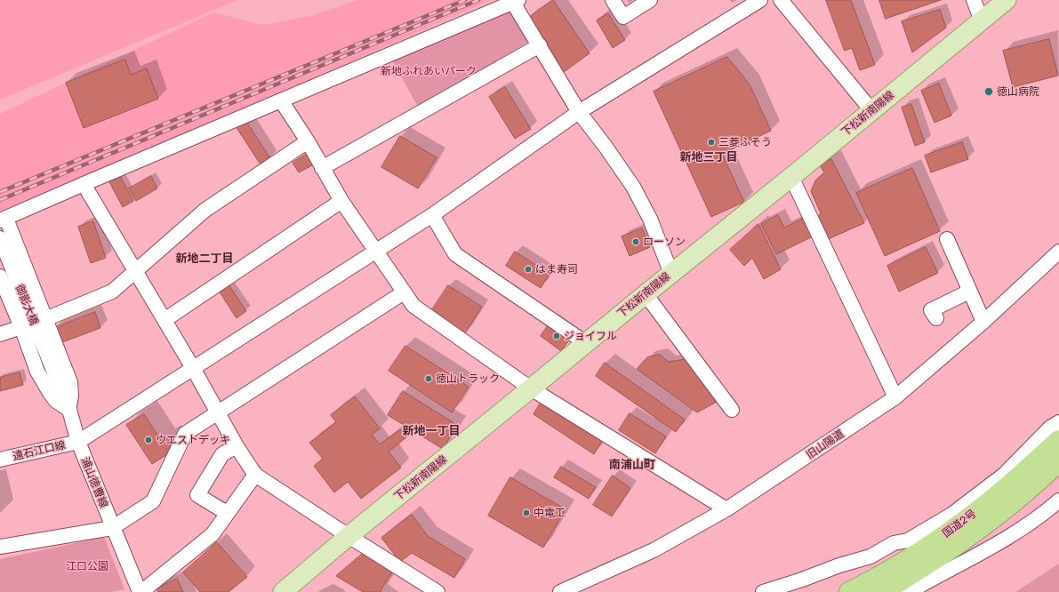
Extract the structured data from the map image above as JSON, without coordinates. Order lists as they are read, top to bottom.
{
  "streets": {
    "highway": ["国道2号"],
    "main road": ["下松新南陽線"],
    "street": [
      "御影大橋",
      "旧山陽道",
      "遠石江口線",
      "浦山徳曹線"
    ]
  },
  "crossings": [
    ["御影大橋", "浦山徳曹線"],
    ["遠石江口線", "浦山徳曹線"]
  ],
  "districts": [
    "新地三丁目",
    "新地二丁目",
    "新地一丁目",
    "南浦山町"
  ],
  "parks": ["新地ふれあいパーク", "江口公園"],
  "places": [
    "徳山病院",
    "三菱ふそう",
    "ローソン",
    "はま寿司",
    "ジョイフル",
    "徳山トラック",
    "ウエストデッキ",
    "中電工"
  ]
}
